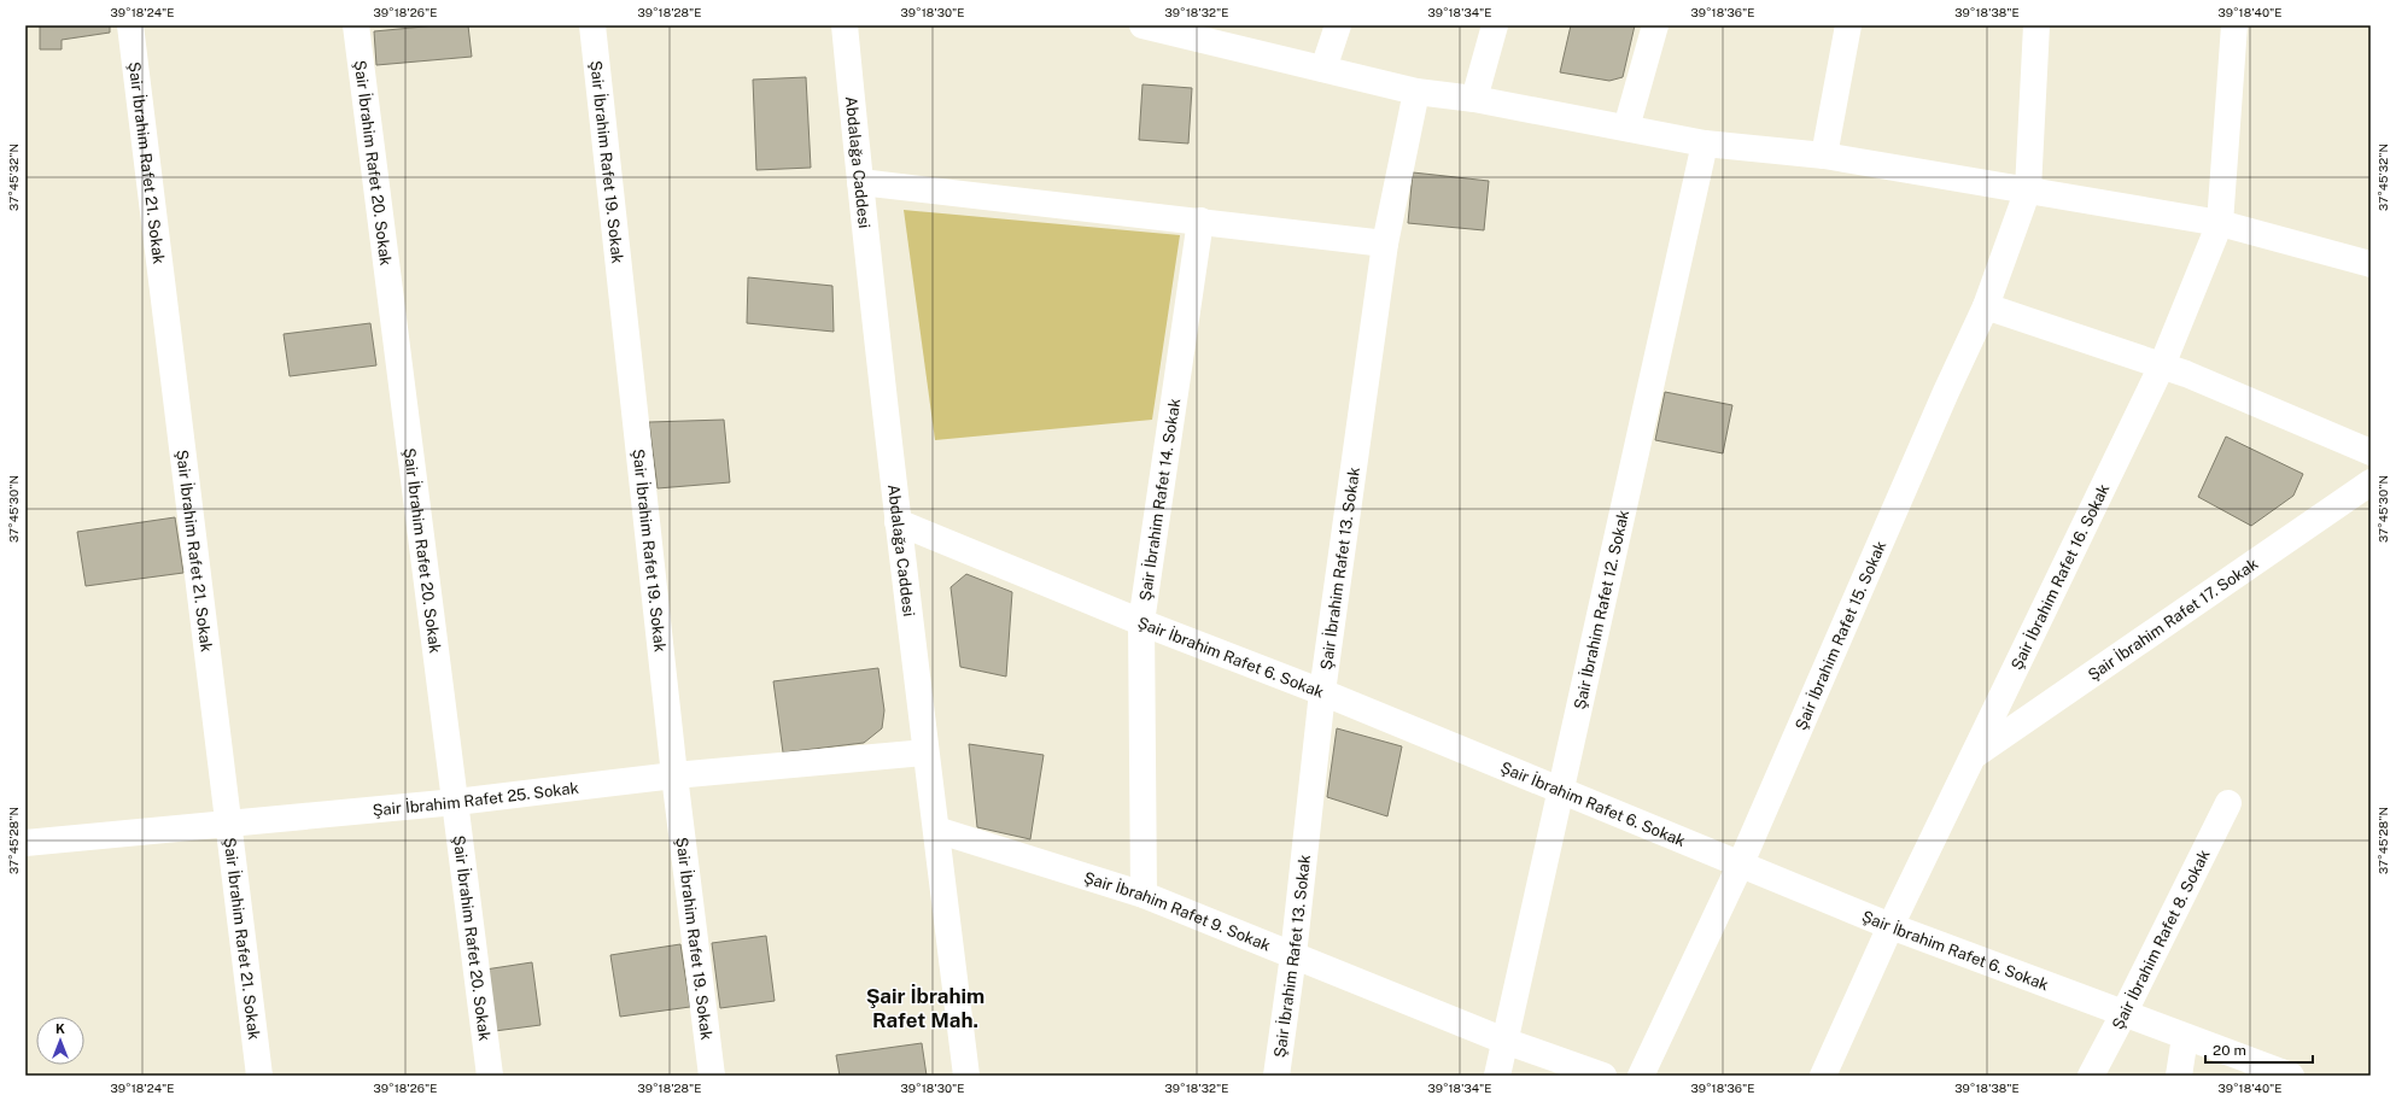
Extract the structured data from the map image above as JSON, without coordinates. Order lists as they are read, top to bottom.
{
  "streets": {
    "street": [
      "Şair İbrahim Rafet 21. Sokak",
      "Şair İbrahim Rafet 20. Sokak",
      "Şair İbrahim Rafet 19. Sokak",
      "Abdalağa Caddesi",
      "Şair İbrahim Rafet 14. Sokak",
      "Şair İbrahim Rafet 13. Sokak",
      "Şair İbrahim Rafet 16. Sokak",
      "Şair İbrahim Rafet 12. Sokak",
      "Şair İbrahim Rafet 17. Sokak",
      "Şair İbrahim Rafet 15. Sokak",
      "Şair İbrahim Rafet 6. Sokak",
      "Şair İbrahim Rafet 25. Sokak",
      "Şair İbrahim Rafet 9. Sokak",
      "Şair İbrahim Rafet 8. Sokak"
    ]
  },
  "crossings": [
    ["Şair İbrahim Rafet 21. Sokak", "Şair İbrahim Rafet 25. Sokak"],
    ["Şair İbrahim Rafet 20. Sokak", "Şair İbrahim Rafet 25. Sokak"],
    ["Şair İbrahim Rafet 19. Sokak", "Şair İbrahim Rafet 25. Sokak"],
    ["Abdalağa Caddesi", "Şair İbrahim Rafet 6. Sokak"],
    ["Abdalağa Caddesi", "Şair İbrahim Rafet 25. Sokak"],
    ["Abdalağa Caddesi", "Şair İbrahim Rafet 9. Sokak"],
    ["Şair İbrahim Rafet 14. Sokak", "Şair İbrahim Rafet 6. Sokak"],
    ["Şair İbrahim Rafet 14. Sokak", "Şair İbrahim Rafet 9. Sokak"],
    ["Şair İbrahim Rafet 13. Sokak", "Şair İbrahim Rafet 6. Sokak"],
    ["Şair İbrahim Rafet 13. Sokak", "Şair İbrahim Rafet 9. Sokak"],
    ["Şair İbrahim Rafet 16. Sokak", "Şair İbrahim Rafet 17. Sokak"],
    ["Şair İbrahim Rafet 16. Sokak", "Şair İbrahim Rafet 6. Sokak"],
    ["Şair İbrahim Rafet 12. Sokak", "Şair İbrahim Rafet 6. Sokak"],
    ["Şair İbrahim Rafet 12. Sokak", "Şair İbrahim Rafet 9. Sokak"],
    ["Şair İbrahim Rafet 15. Sokak", "Şair İbrahim Rafet 6. Sokak"],
    ["Şair İbrahim Rafet 6. Sokak", "Şair İbrahim Rafet 8. Sokak"]
  ],
  "districts": ["Şair İbrahim Rafet Mah."],
  "scale_bar": "20 m",
  "north": "top",
  "coordinates": [
    "39°18'24\"E",
    "39°18'26\"E",
    "39°18'28\"E",
    "39°18'30\"E",
    "39°18'32\"E",
    "39°18'34\"E",
    "39°18'36\"E",
    "39°18'38\"E",
    "39°18'40\"E",
    "37°45'32\"N",
    "37°45'30\"N",
    "37°45'28\"N"
  ]
}
